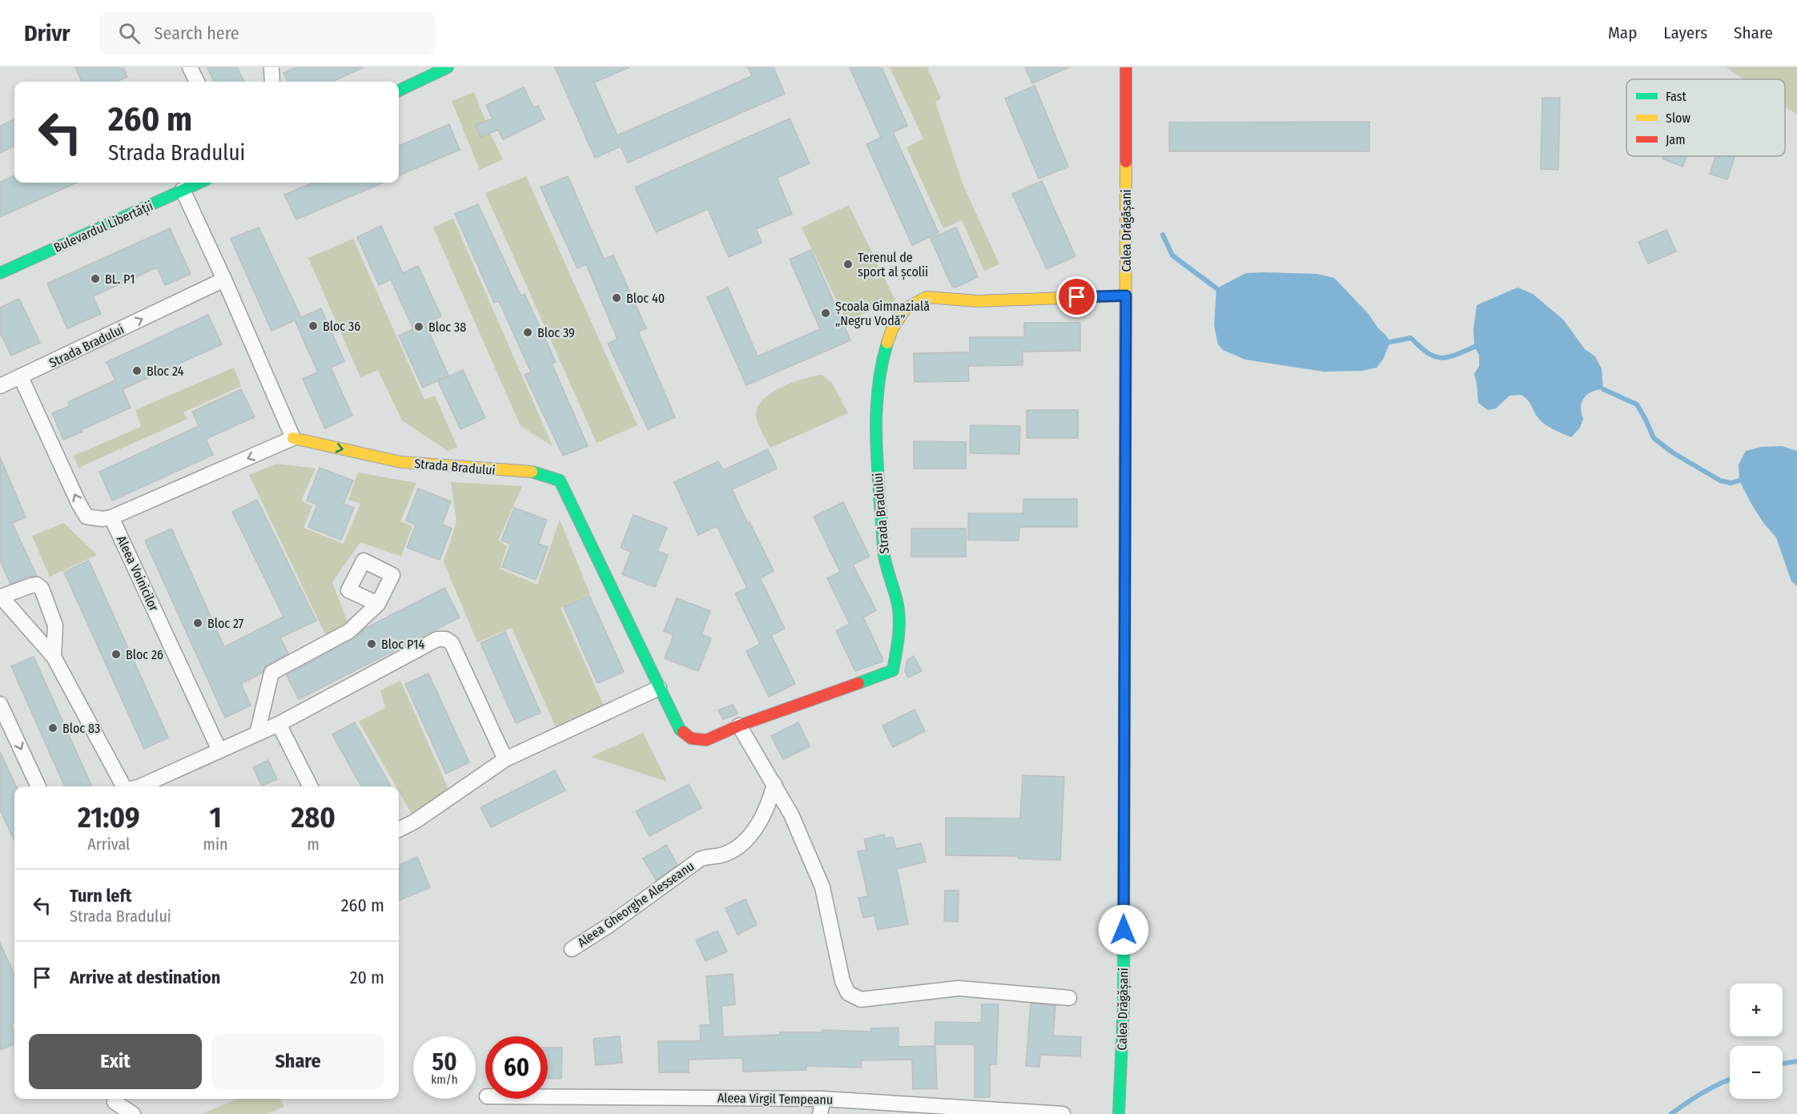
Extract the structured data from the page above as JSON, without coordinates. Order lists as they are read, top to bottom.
{
  "streets": {
    "street": [
      "Bulevardul Libertății",
      "Calea Drăgășani",
      "Strada Bradului",
      "Aleea Voinicilor",
      "Aleea Gheorghe Alesseanu",
      "Aleea Virgil Tempeanu"
    ]
  },
  "crossings": [
    ["Calea Drăgășani", "Strada Bradului"]
  ],
  "one_way": ["Strada Bradului"],
  "places": [
    "Terenul de sport al școlii",
    "BL. P1",
    "Bloc 40",
    "Școala Gimnazială „Negru Vodă”",
    "Bloc 36",
    "Bloc 38",
    "Bloc 39",
    "Bloc 24",
    "Bloc 27",
    "Bloc P14",
    "Bloc 26",
    "Bloc 83"
  ],
  "legend": ["Fast", "Slow", "Jam"],
  "page": {
    "header": "Drivr",
    "search": "Search here",
    "nav": ["Map", "Layers", "Share"],
    "turn": ["260 m", "Strada Bradului"],
    "eta": [
      "21:09",
      "Arrival",
      "1",
      "min",
      "280",
      "m"
    ],
    "list": [
      {
        "name": "Turn left",
        "note": "Strada Bradului",
        "value": "260 m"
      },
      {
        "name": "Arrive at destination",
        "value": "20 m"
      }
    ],
    "map_buttons": ["+", "−"],
    "buttons": ["Exit", "Share"],
    "speed": "50 km/h",
    "limit": "60"
  }
}
